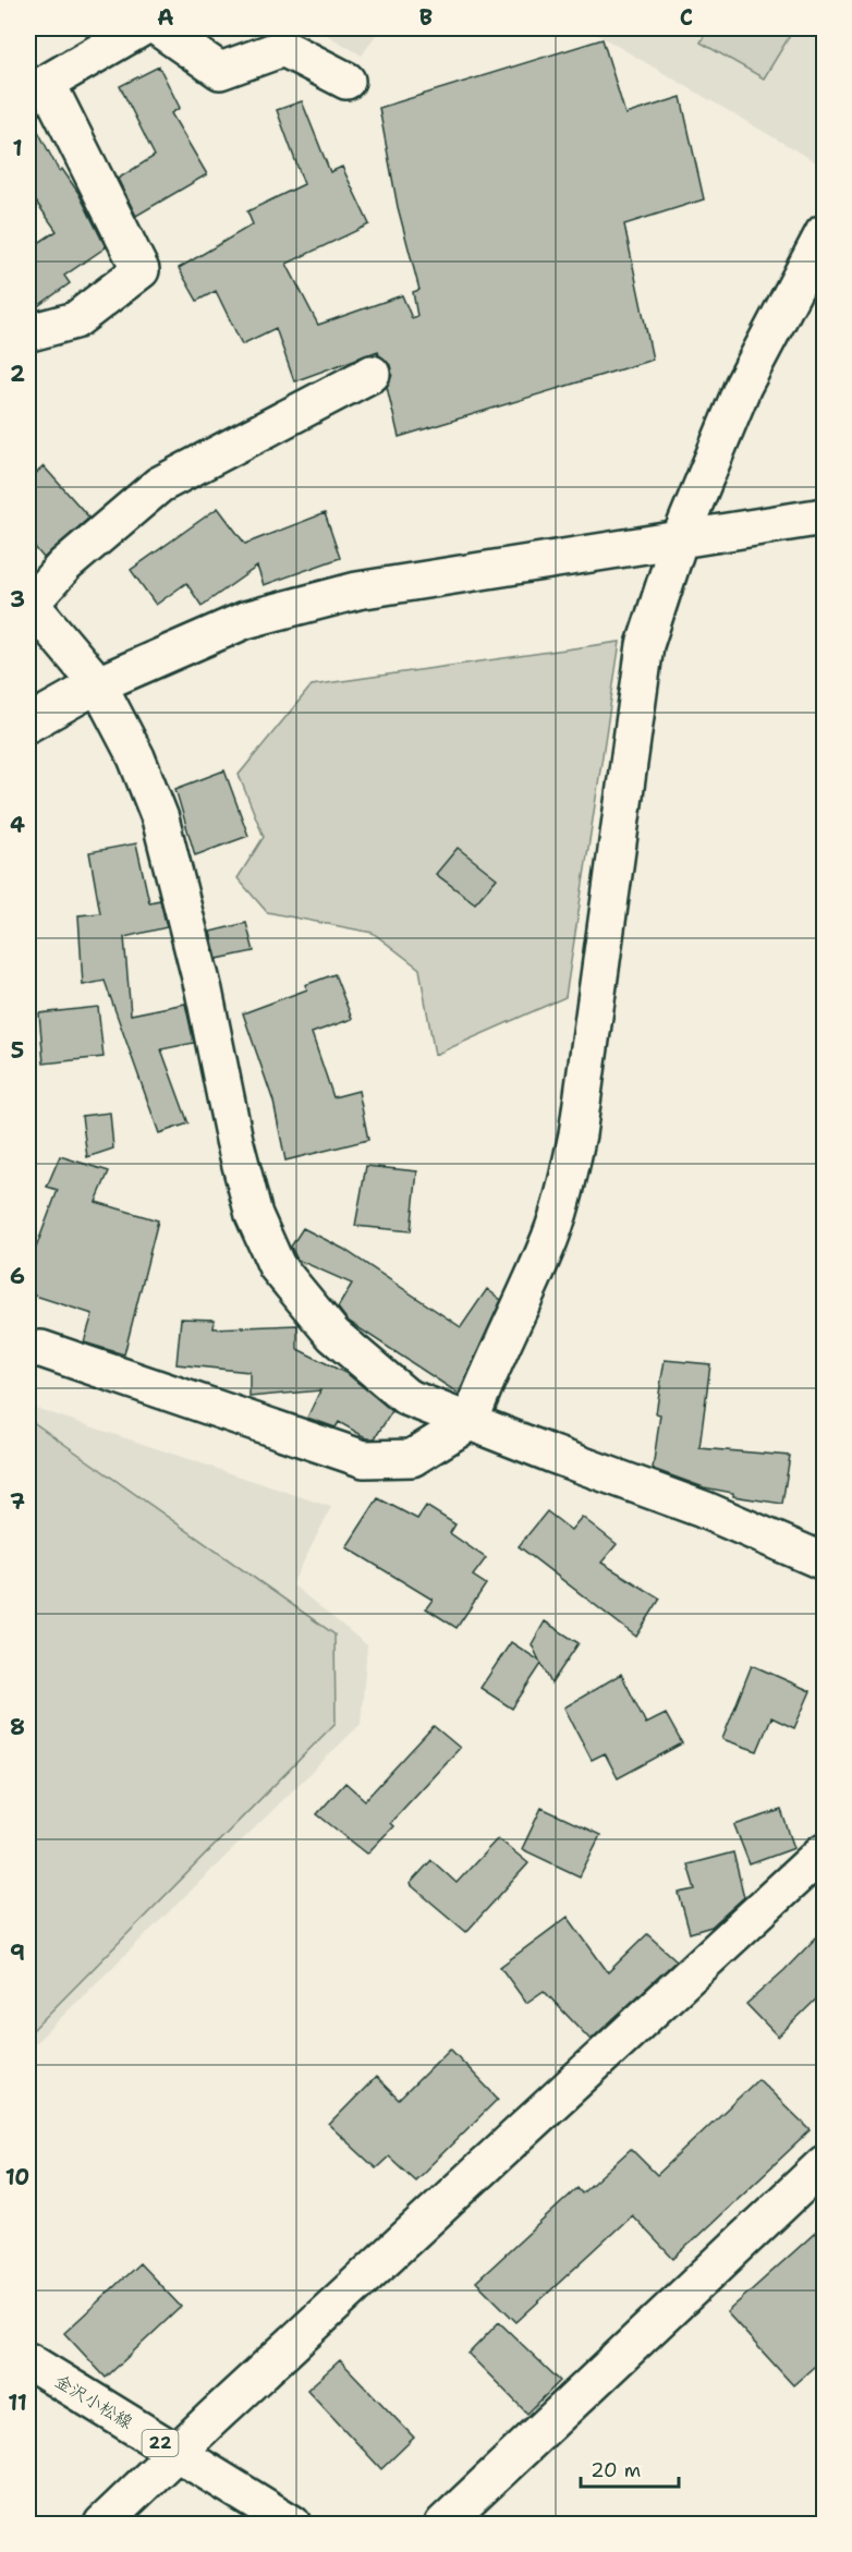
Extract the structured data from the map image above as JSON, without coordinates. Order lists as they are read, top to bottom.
{
  "streets": {
    "street": ["金沢小松線", "22"]
  },
  "scale_bar": "20 m",
  "grid": {
    "columns": ["A", "B", "C"],
    "rows": [
      "1",
      "2",
      "3",
      "4",
      "5",
      "6",
      "7",
      "8",
      "9",
      "10",
      "11"
    ]
  }
}
